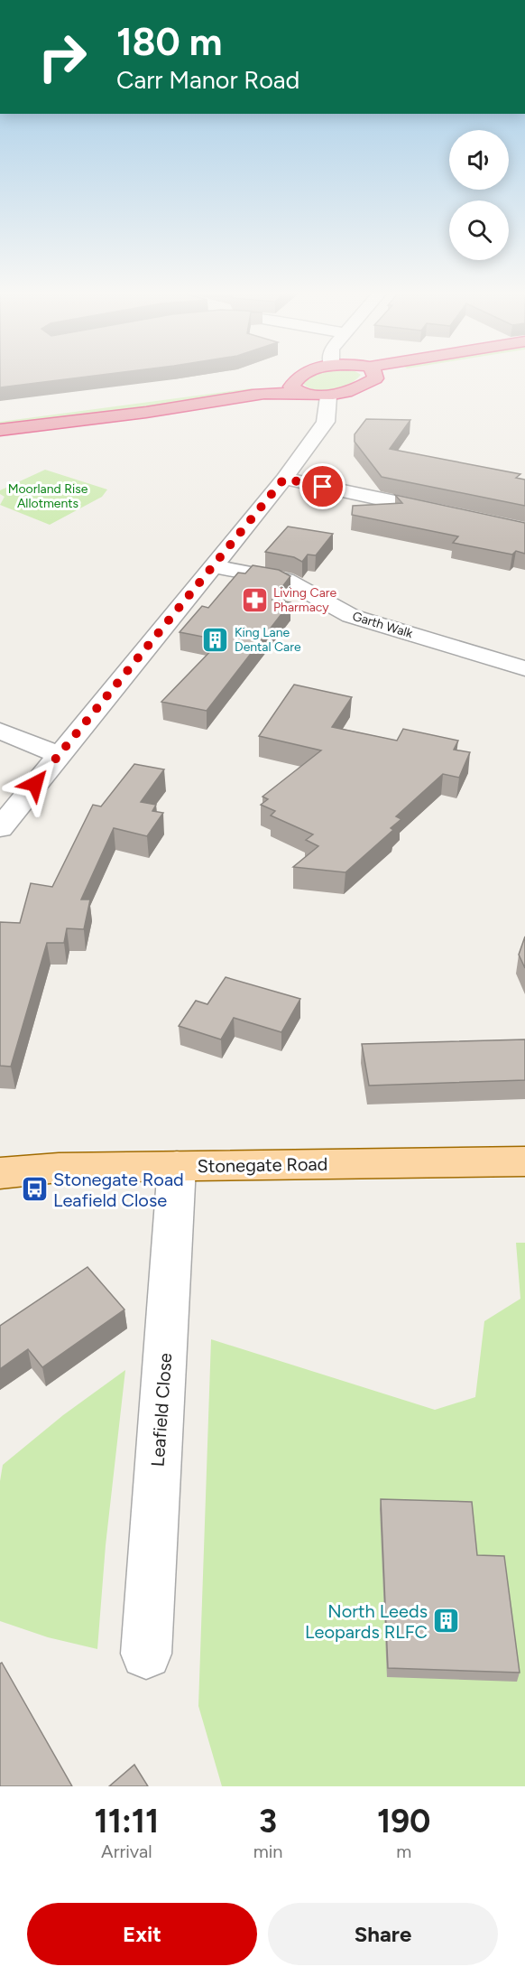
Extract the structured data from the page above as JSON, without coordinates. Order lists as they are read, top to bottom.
{
  "streets": {
    "main road": ["Stonegate Road"],
    "street": ["Garth Walk", "Leafield Close"]
  },
  "crossings": [
    ["Stonegate Road", "Leafield Close"]
  ],
  "parks": ["Moorland Rise Allotments"],
  "places": {
    "pharmacy": ["Living Care Pharmacy"],
    "building": ["King Lane Dental Care", "North Leeds Leopards RLFC"],
    "bus stop": ["Stonegate Road Leafield Close"]
  },
  "page": {
    "turn": ["180 m", "Carr Manor Road"],
    "eta": [
      "11:11",
      "Arrival",
      "3",
      "min",
      "190",
      "m"
    ],
    "buttons": ["Exit", "Share"]
  }
}
